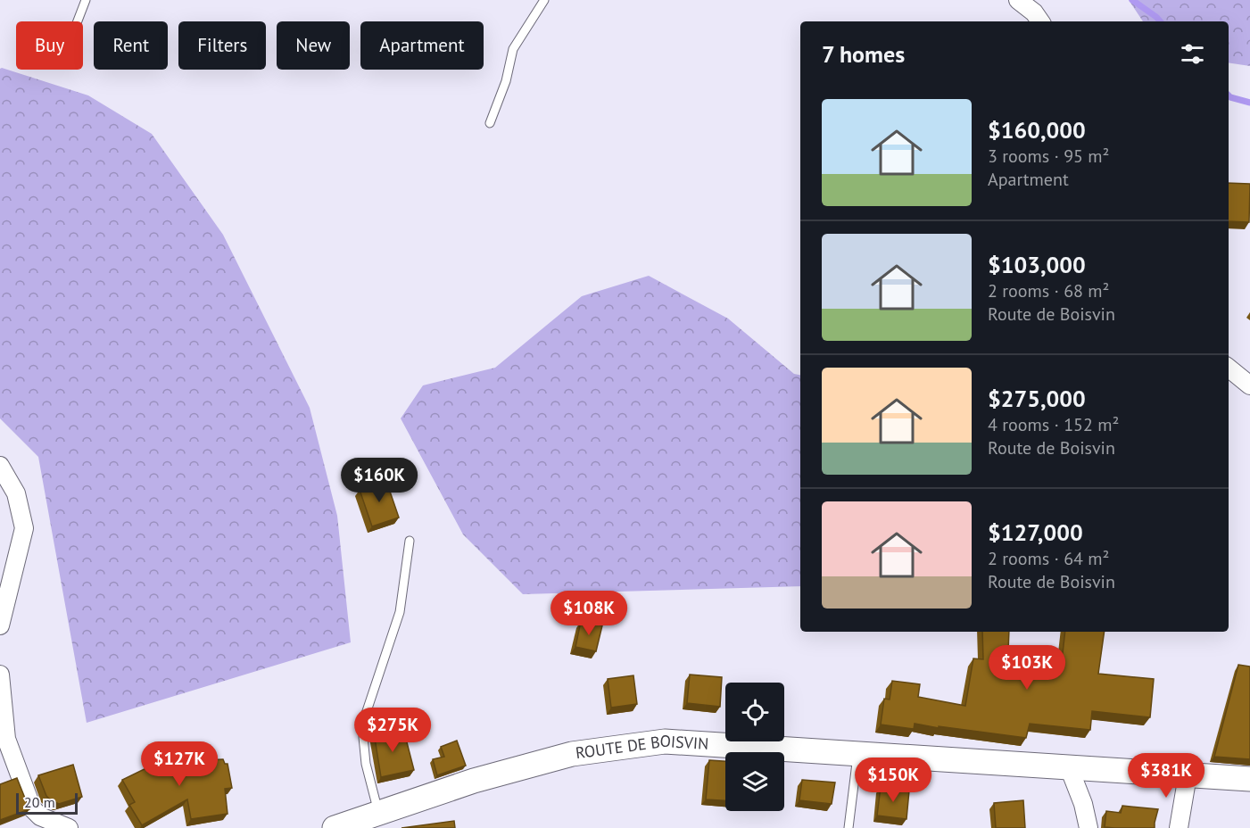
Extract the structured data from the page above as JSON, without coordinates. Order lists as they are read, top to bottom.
{
  "streets": {
    "main road": ["ROUTE DE BOISVIN"]
  },
  "scale_bar": "20 m",
  "page": {
    "chip": [
      "Buy",
      "Rent",
      "Filters",
      "New",
      "Apartment"
    ],
    "heading": "7 homes",
    "list": [
      {
        "name": "$160,000",
        "note": "3 rooms · 95 m² · Apartment"
      },
      {
        "name": "$103,000",
        "note": "2 rooms · 68 m² · Route de Boisvin"
      },
      {
        "name": "$275,000",
        "note": "4 rooms · 152 m² · Route de Boisvin"
      },
      {
        "name": "$127,000",
        "note": "2 rooms · 64 m² · Route de Boisvin"
      }
    ],
    "price": [
      "$160K",
      "$108K",
      "$103K",
      "$275K",
      "$127K",
      "$381K",
      "$150K"
    ],
    "scale": "20 m"
  }
}
